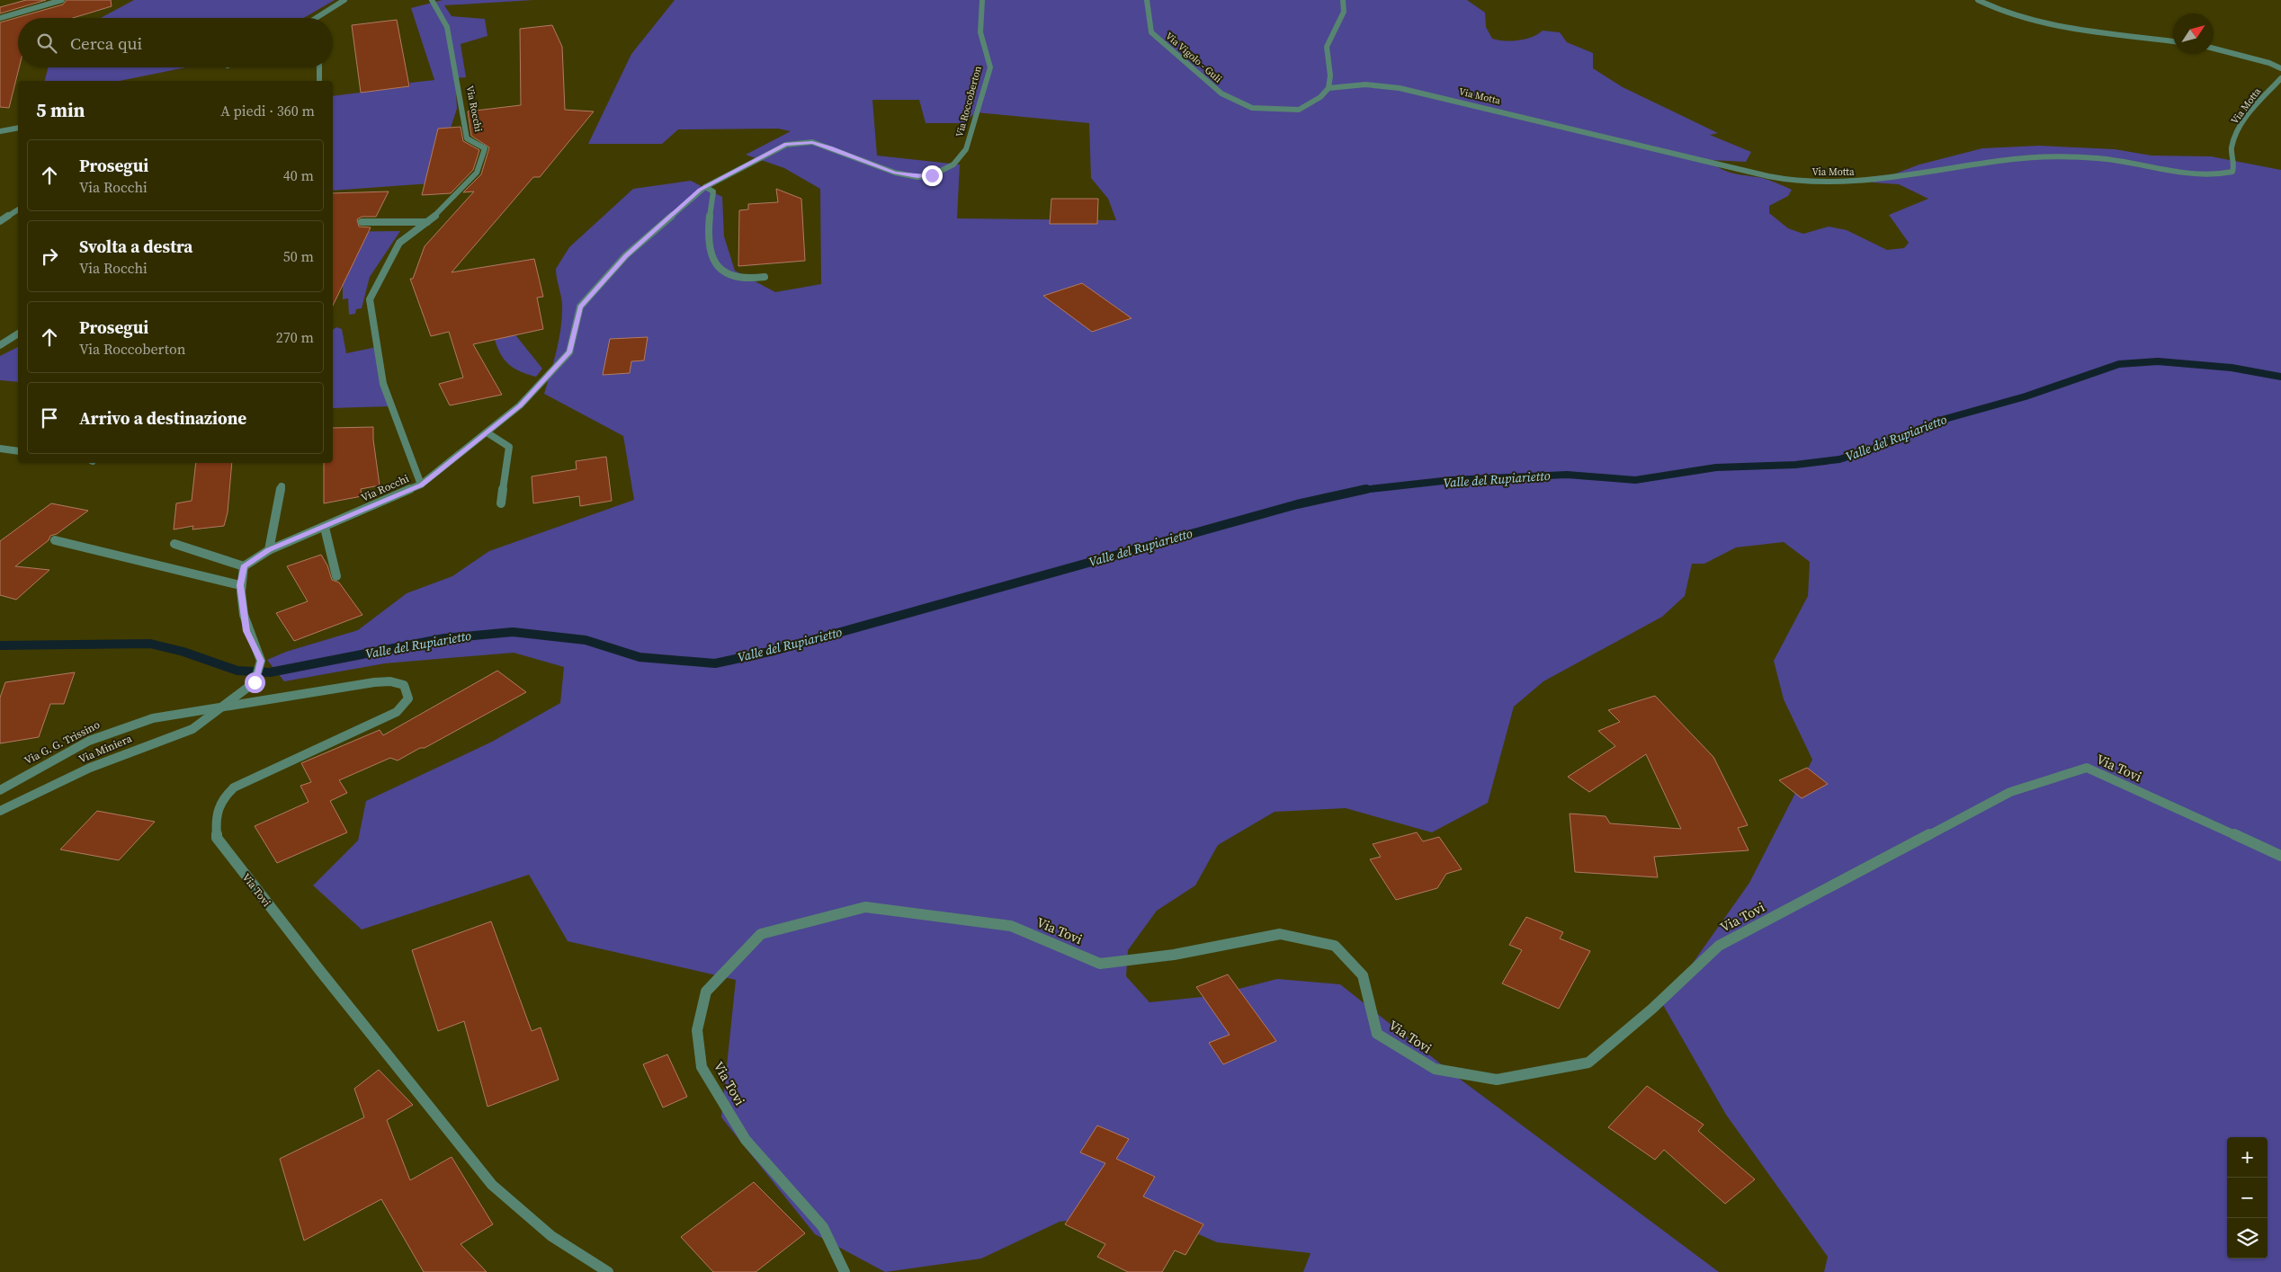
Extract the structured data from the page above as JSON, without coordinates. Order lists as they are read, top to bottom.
{
  "streets": {
    "street": [
      "Via Vigolo - Guli",
      "Via Motta",
      "Via Roccoberton",
      "Via Rocchi",
      "Via G. G. Trissino",
      "Via Miniera",
      "Via Tovi"
    ]
  },
  "crossings": [
    ["Via Vigolo - Guli", "Via Motta"],
    ["Via Roccoberton", "Via Rocchi"],
    ["Via G. G. Trissino", "Via Miniera"],
    ["Via G. G. Trissino", "Via Tovi"],
    ["Via Miniera", "Via Tovi"]
  ],
  "water": ["Valle del Rupiarietto"],
  "north": "top right",
  "page": {
    "search": "Cerca qui",
    "heading": ["5 min", "A piedi · 360 m"],
    "list": [
      ["Prosegui", "Via Rocchi", "40 m"],
      ["Svolta a destra", "Via Rocchi", "50 m"],
      ["Prosegui", "Via Roccoberton", "270 m"],
      "Arrivo a destinazione"
    ],
    "map_buttons": ["+", "−"]
  }
}
